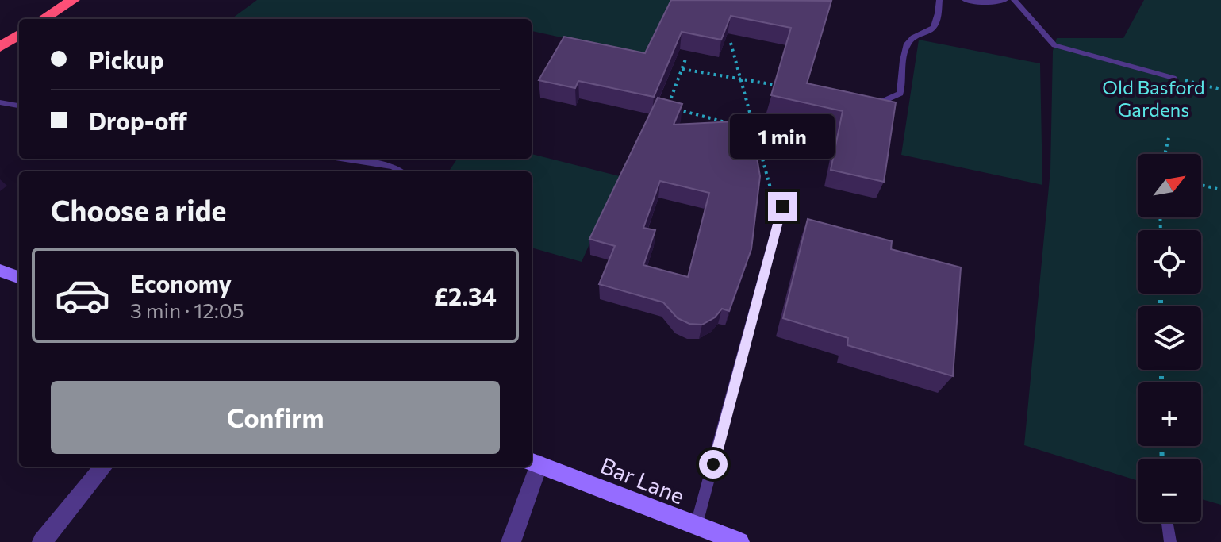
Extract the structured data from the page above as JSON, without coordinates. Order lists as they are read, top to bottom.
{
  "streets": {
    "street": ["Bar Lane"]
  },
  "parks": ["Old Basford Gardens"],
  "north": "top right",
  "page": {
    "banner": ["Pickup", "Drop-off"],
    "bubble": "1 min",
    "map_buttons": ["+", "−"],
    "heading": "Choose a ride",
    "list": [
      {
        "name": "Economy",
        "note": "3 min · 12:05",
        "value": "£2.34"
      }
    ],
    "buttons": "Confirm"
  }
}
